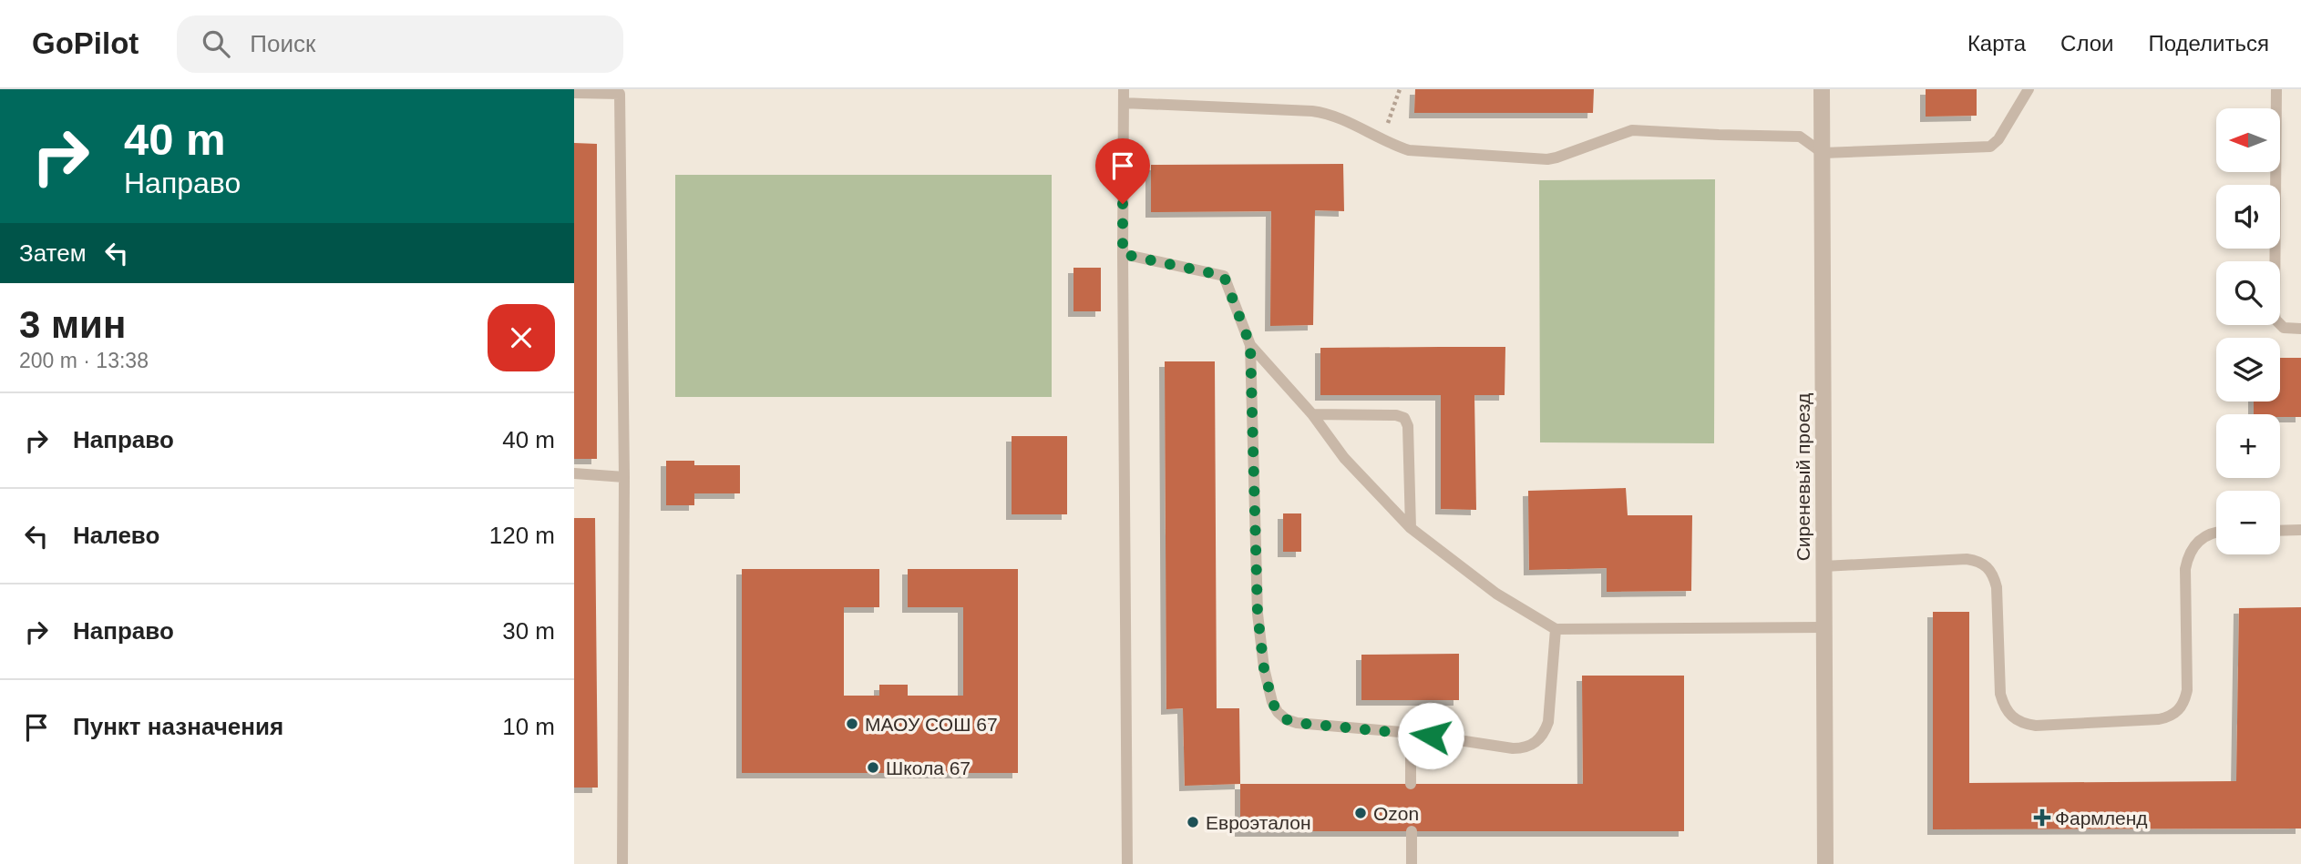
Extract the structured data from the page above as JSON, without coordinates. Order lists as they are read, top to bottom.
{
  "streets": {
    "street": ["Сиреневый проезд"]
  },
  "places": {
    "other": [
      "МАОУ СОШ 67",
      "Школа 67",
      "Ozon",
      "Евроэталон"
    ],
    "health": ["Фармленд"]
  },
  "north": "left",
  "page": {
    "header": "GoPilot",
    "search": "Поиск",
    "nav": ["Карта", "Слои", "Поделиться"],
    "turn": ["40 m", "Направо"],
    "map_buttons": ["+", "−"],
    "then": "Затем",
    "heading": ["3 мин", "200 m · 13:38"],
    "list": [
      {
        "name": "Направо",
        "value": "40 m"
      },
      {
        "name": "Налево",
        "value": "120 m"
      },
      {
        "name": "Направо",
        "value": "30 m"
      },
      {
        "name": "Пункт назначения",
        "value": "10 m"
      }
    ]
  }
}
